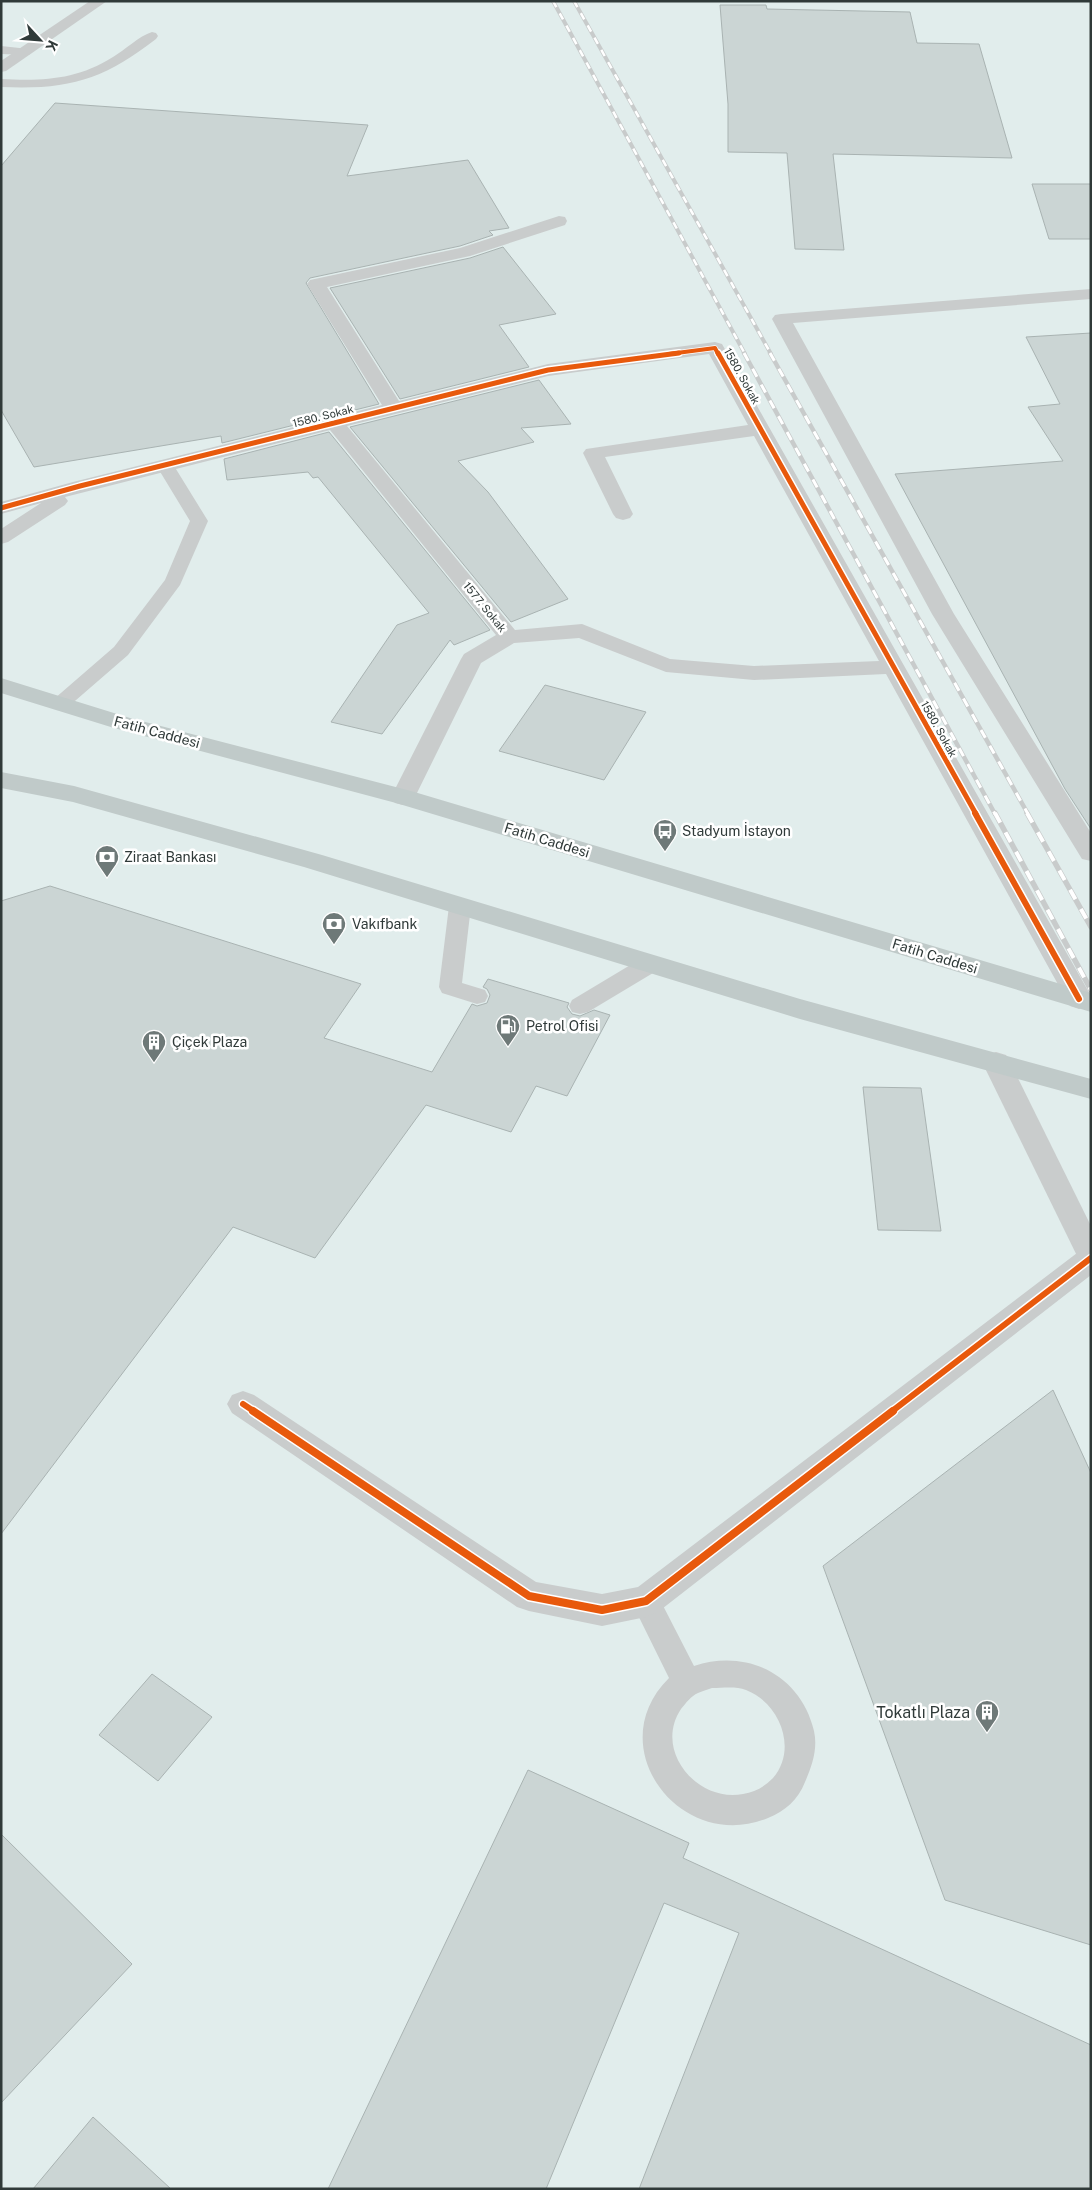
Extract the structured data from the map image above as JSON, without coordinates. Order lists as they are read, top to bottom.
{
  "streets": {
    "main road": ["Fatih Caddesi"],
    "street": ["1580. Sokak", "1577. Sokak"]
  },
  "crossings": [
    ["1580. Sokak", "1577. Sokak"],
    ["1580. Sokak", "Fatih Caddesi"],
    ["1577. Sokak", "Fatih Caddesi"]
  ],
  "places": {
    "bus stop": ["Stadyum İstayon"],
    "bank": ["Ziraat Bankası", "Vakıfbank"],
    "fuel station": ["Petrol Ofisi"],
    "building": ["Çiçek Plaza", "Tokatlı Plaza"]
  },
  "north": "bottom right"
}
